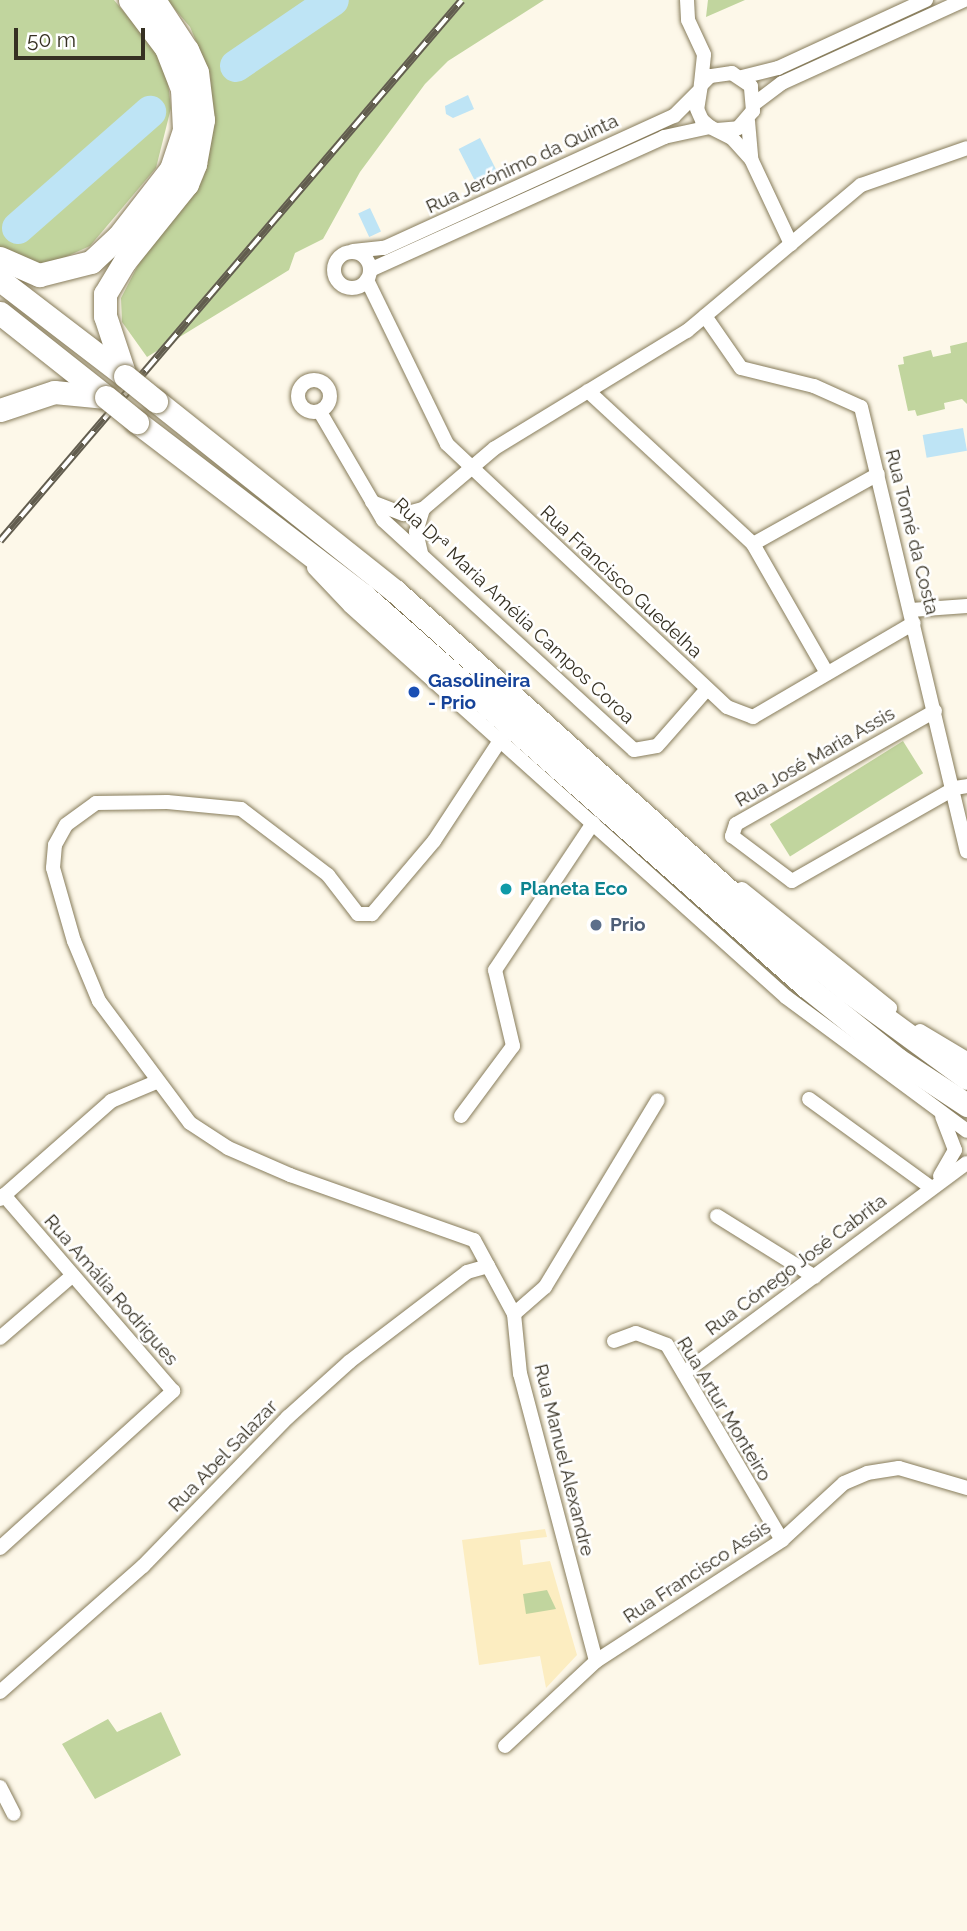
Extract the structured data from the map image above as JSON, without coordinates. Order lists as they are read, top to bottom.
{
  "streets": {
    "street": [
      "Rua Jerónimo da Quinta",
      "Rua Tomé da Costa",
      "Rua Francisco Guedelha",
      "Rua Drª Maria Amélia Campos Coroa",
      "Rua José Maria Assis",
      "Rua Cónego José Cabrita",
      "Rua Amália Rodrigues",
      "Rua Artur Monteiro",
      "Rua Abel Salazar",
      "Rua Manuel Alexandre",
      "Rua Francisco Assis"
    ]
  },
  "crossings": [
    ["Rua Jerónimo da Quinta", "Rua Francisco Guedelha"],
    ["Rua Tomé da Costa", "Rua Francisco Guedelha"],
    ["Rua Tomé da Costa", "Rua José Maria Assis"],
    ["Rua Francisco Guedelha", "Rua Drª Maria Amélia Campos Coroa"],
    ["Rua Cónego José Cabrita", "Rua Artur Monteiro"],
    ["Rua Artur Monteiro", "Rua Francisco Assis"],
    ["Rua Manuel Alexandre", "Rua Francisco Assis"]
  ],
  "places": ["Gasolineira - Prio", "Planeta Eco", "Prio"],
  "scale_bar": "50 m"
}
